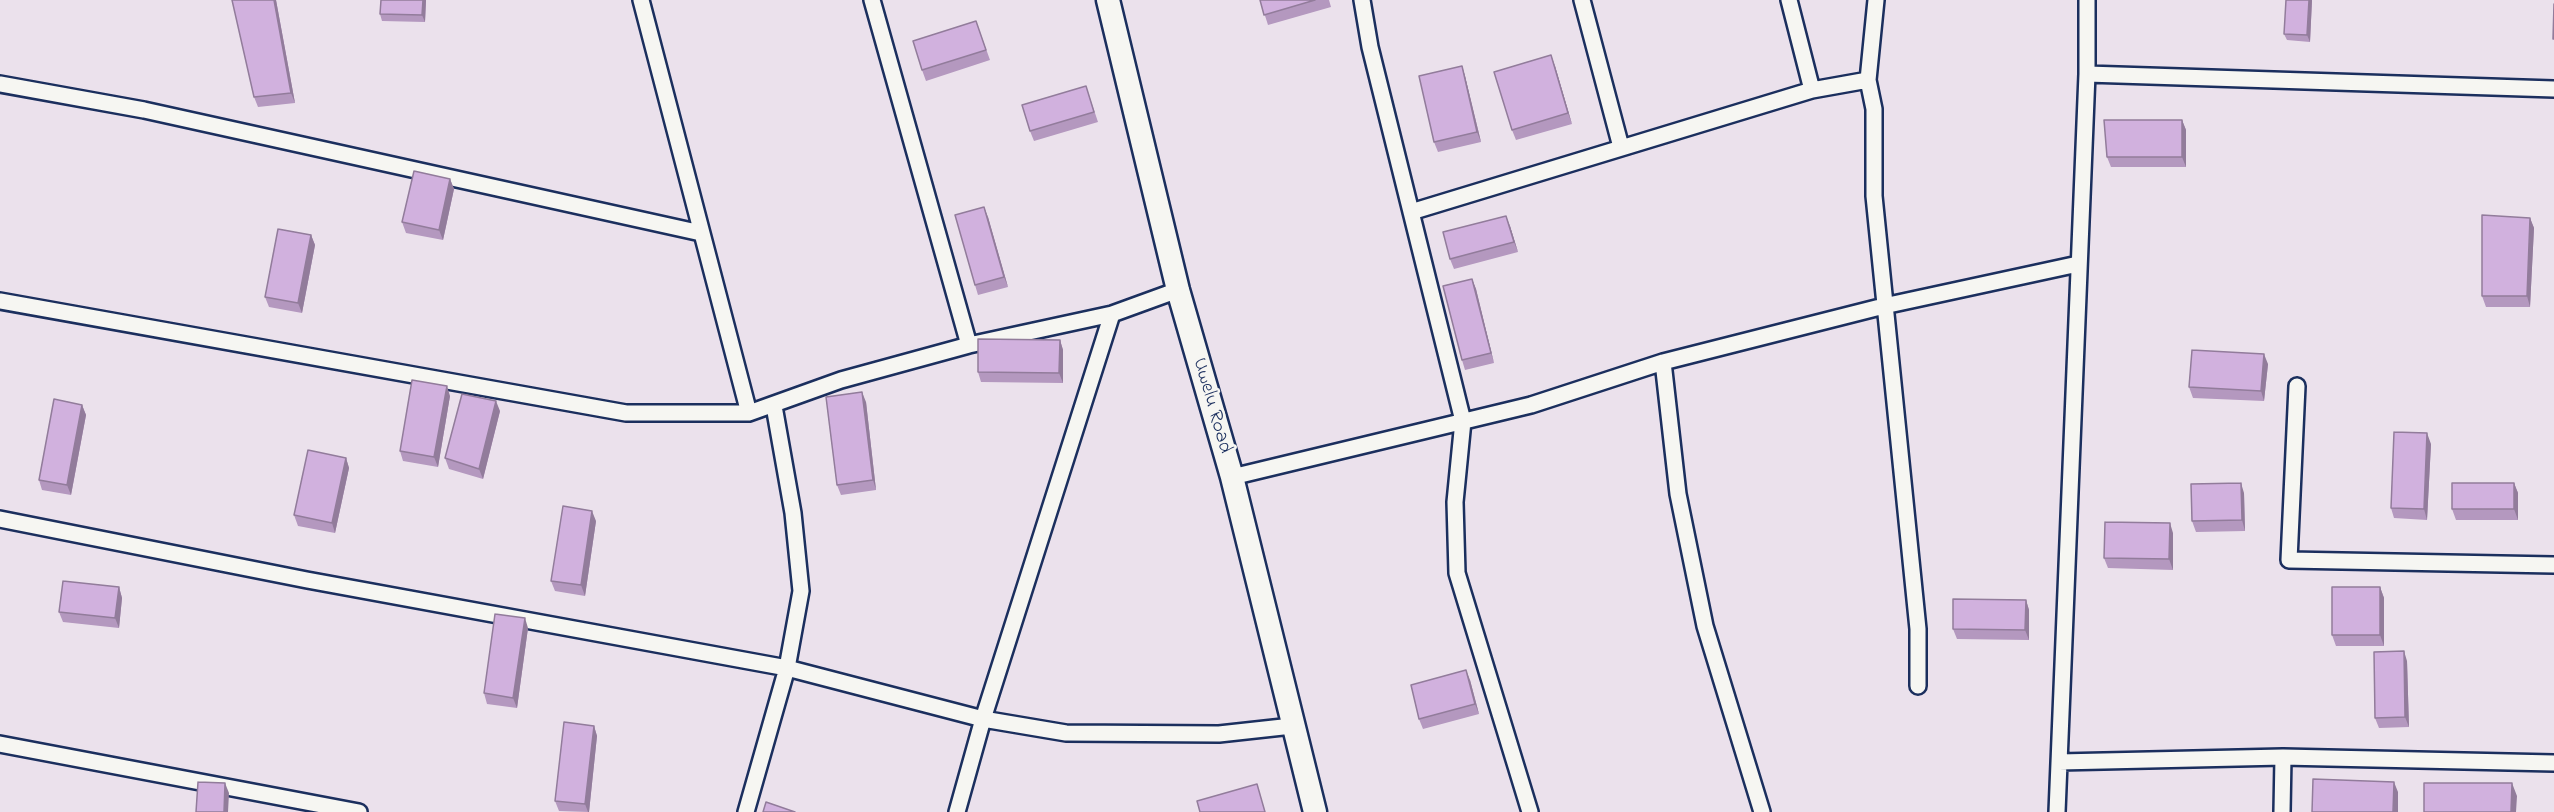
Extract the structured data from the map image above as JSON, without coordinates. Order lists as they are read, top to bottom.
{
  "streets": {
    "street": ["Uwelu Road"]
  }
}
